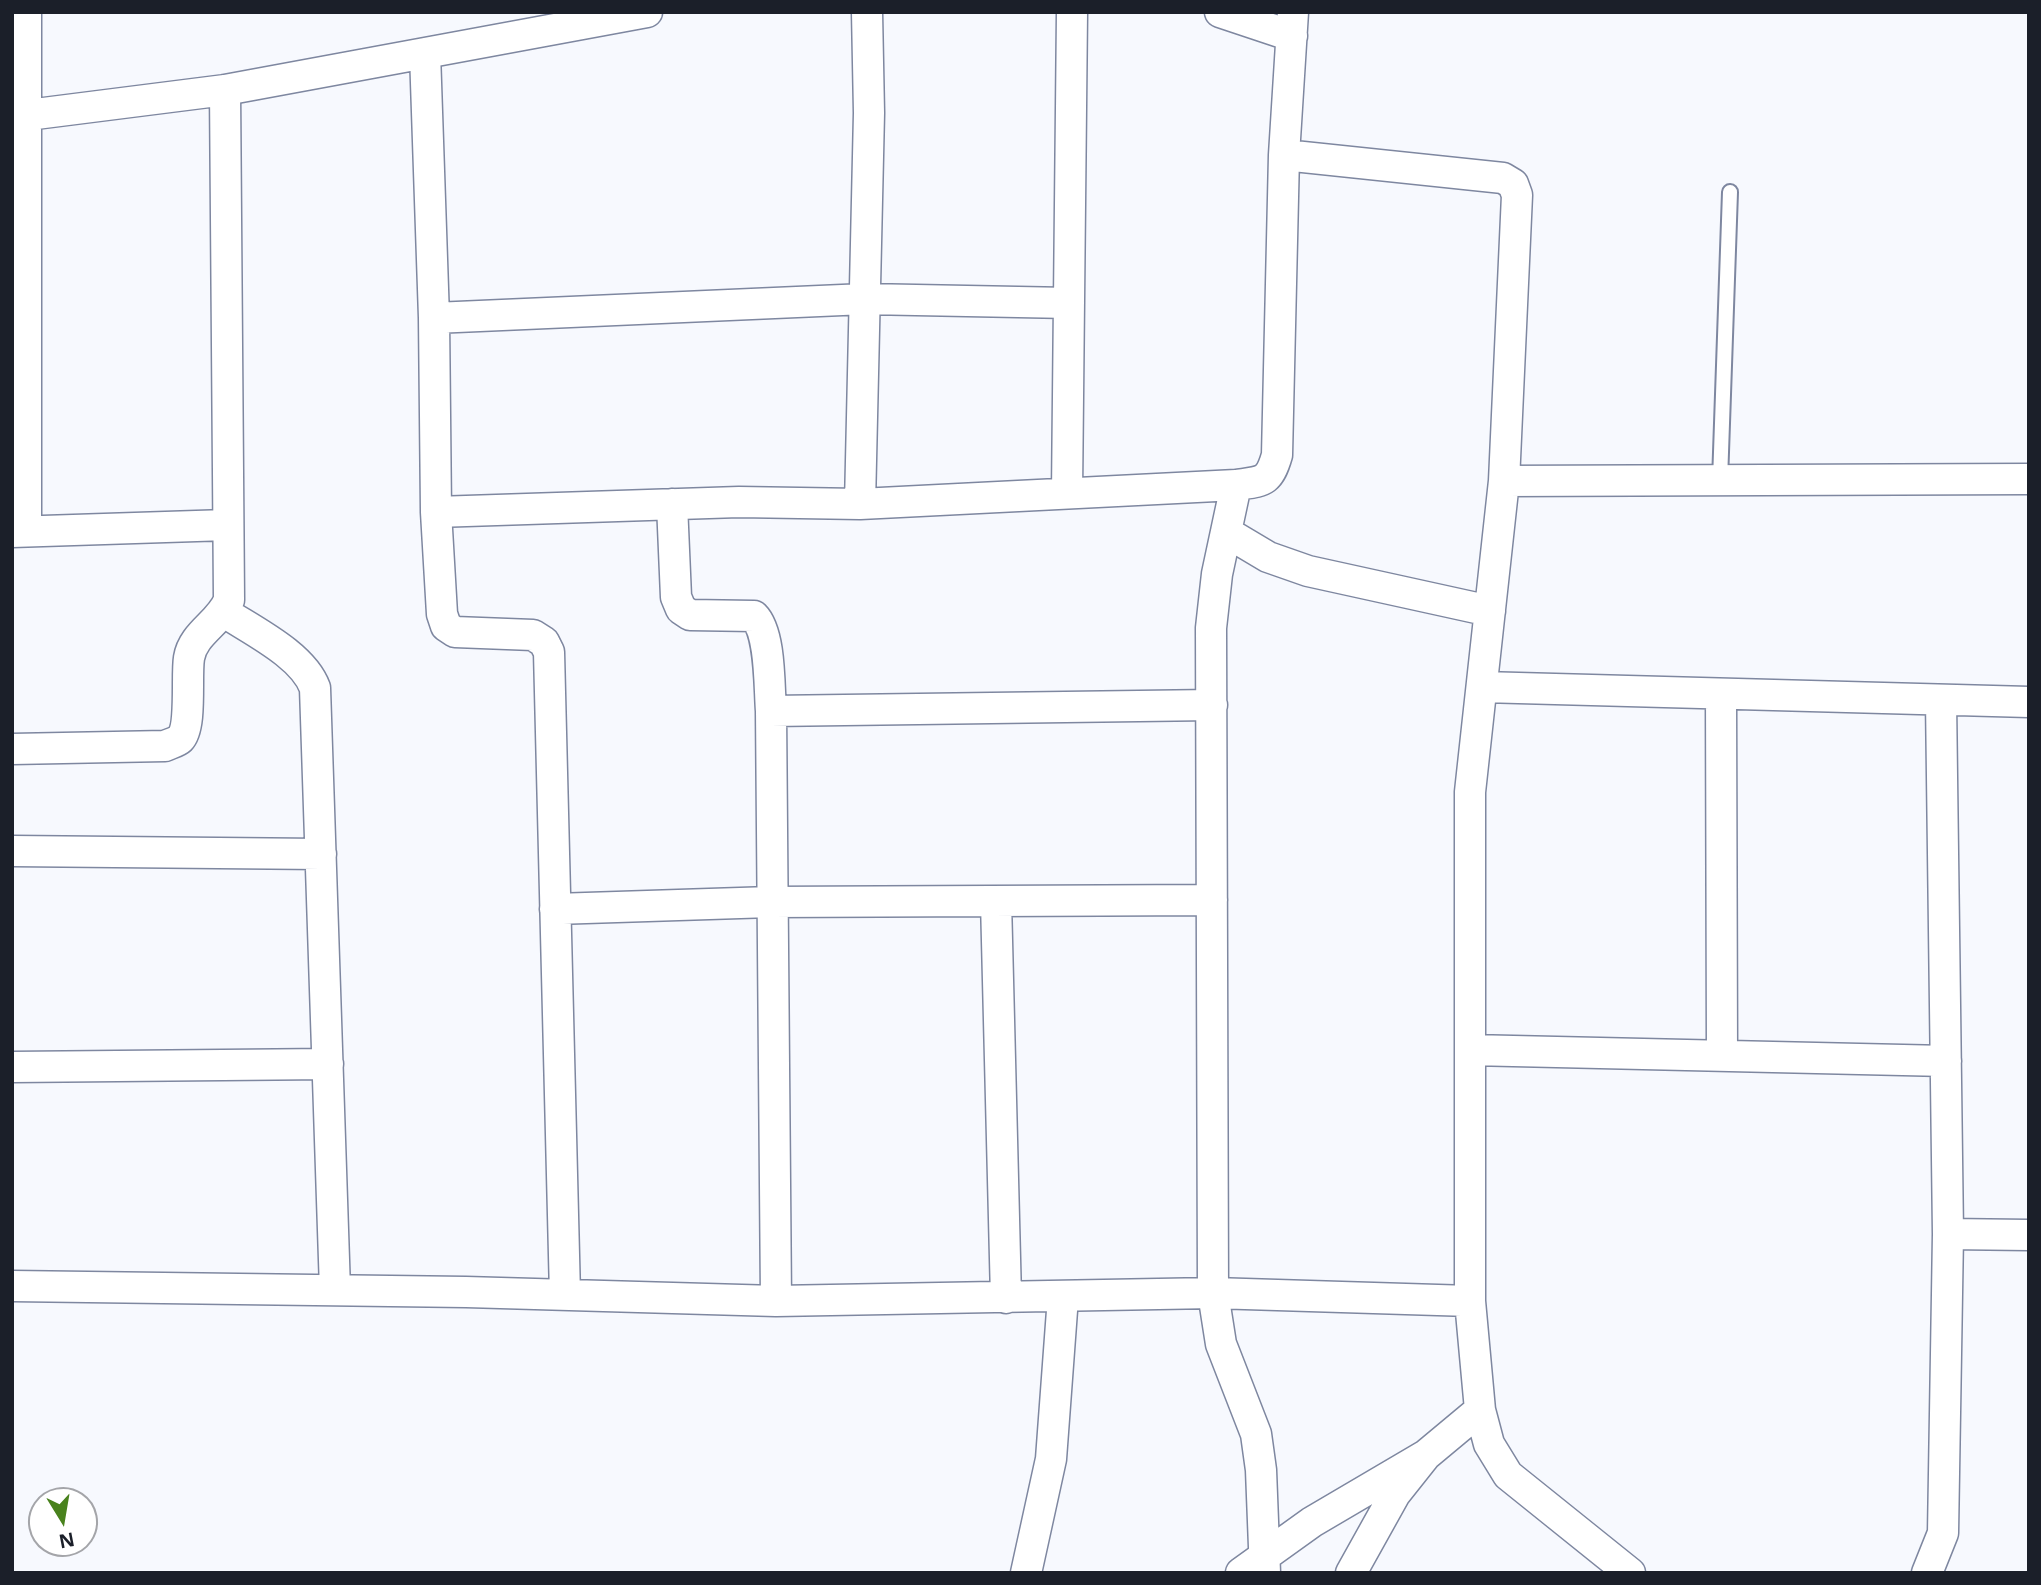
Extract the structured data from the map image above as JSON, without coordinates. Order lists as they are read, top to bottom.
{
  "north": "bottom"
}
